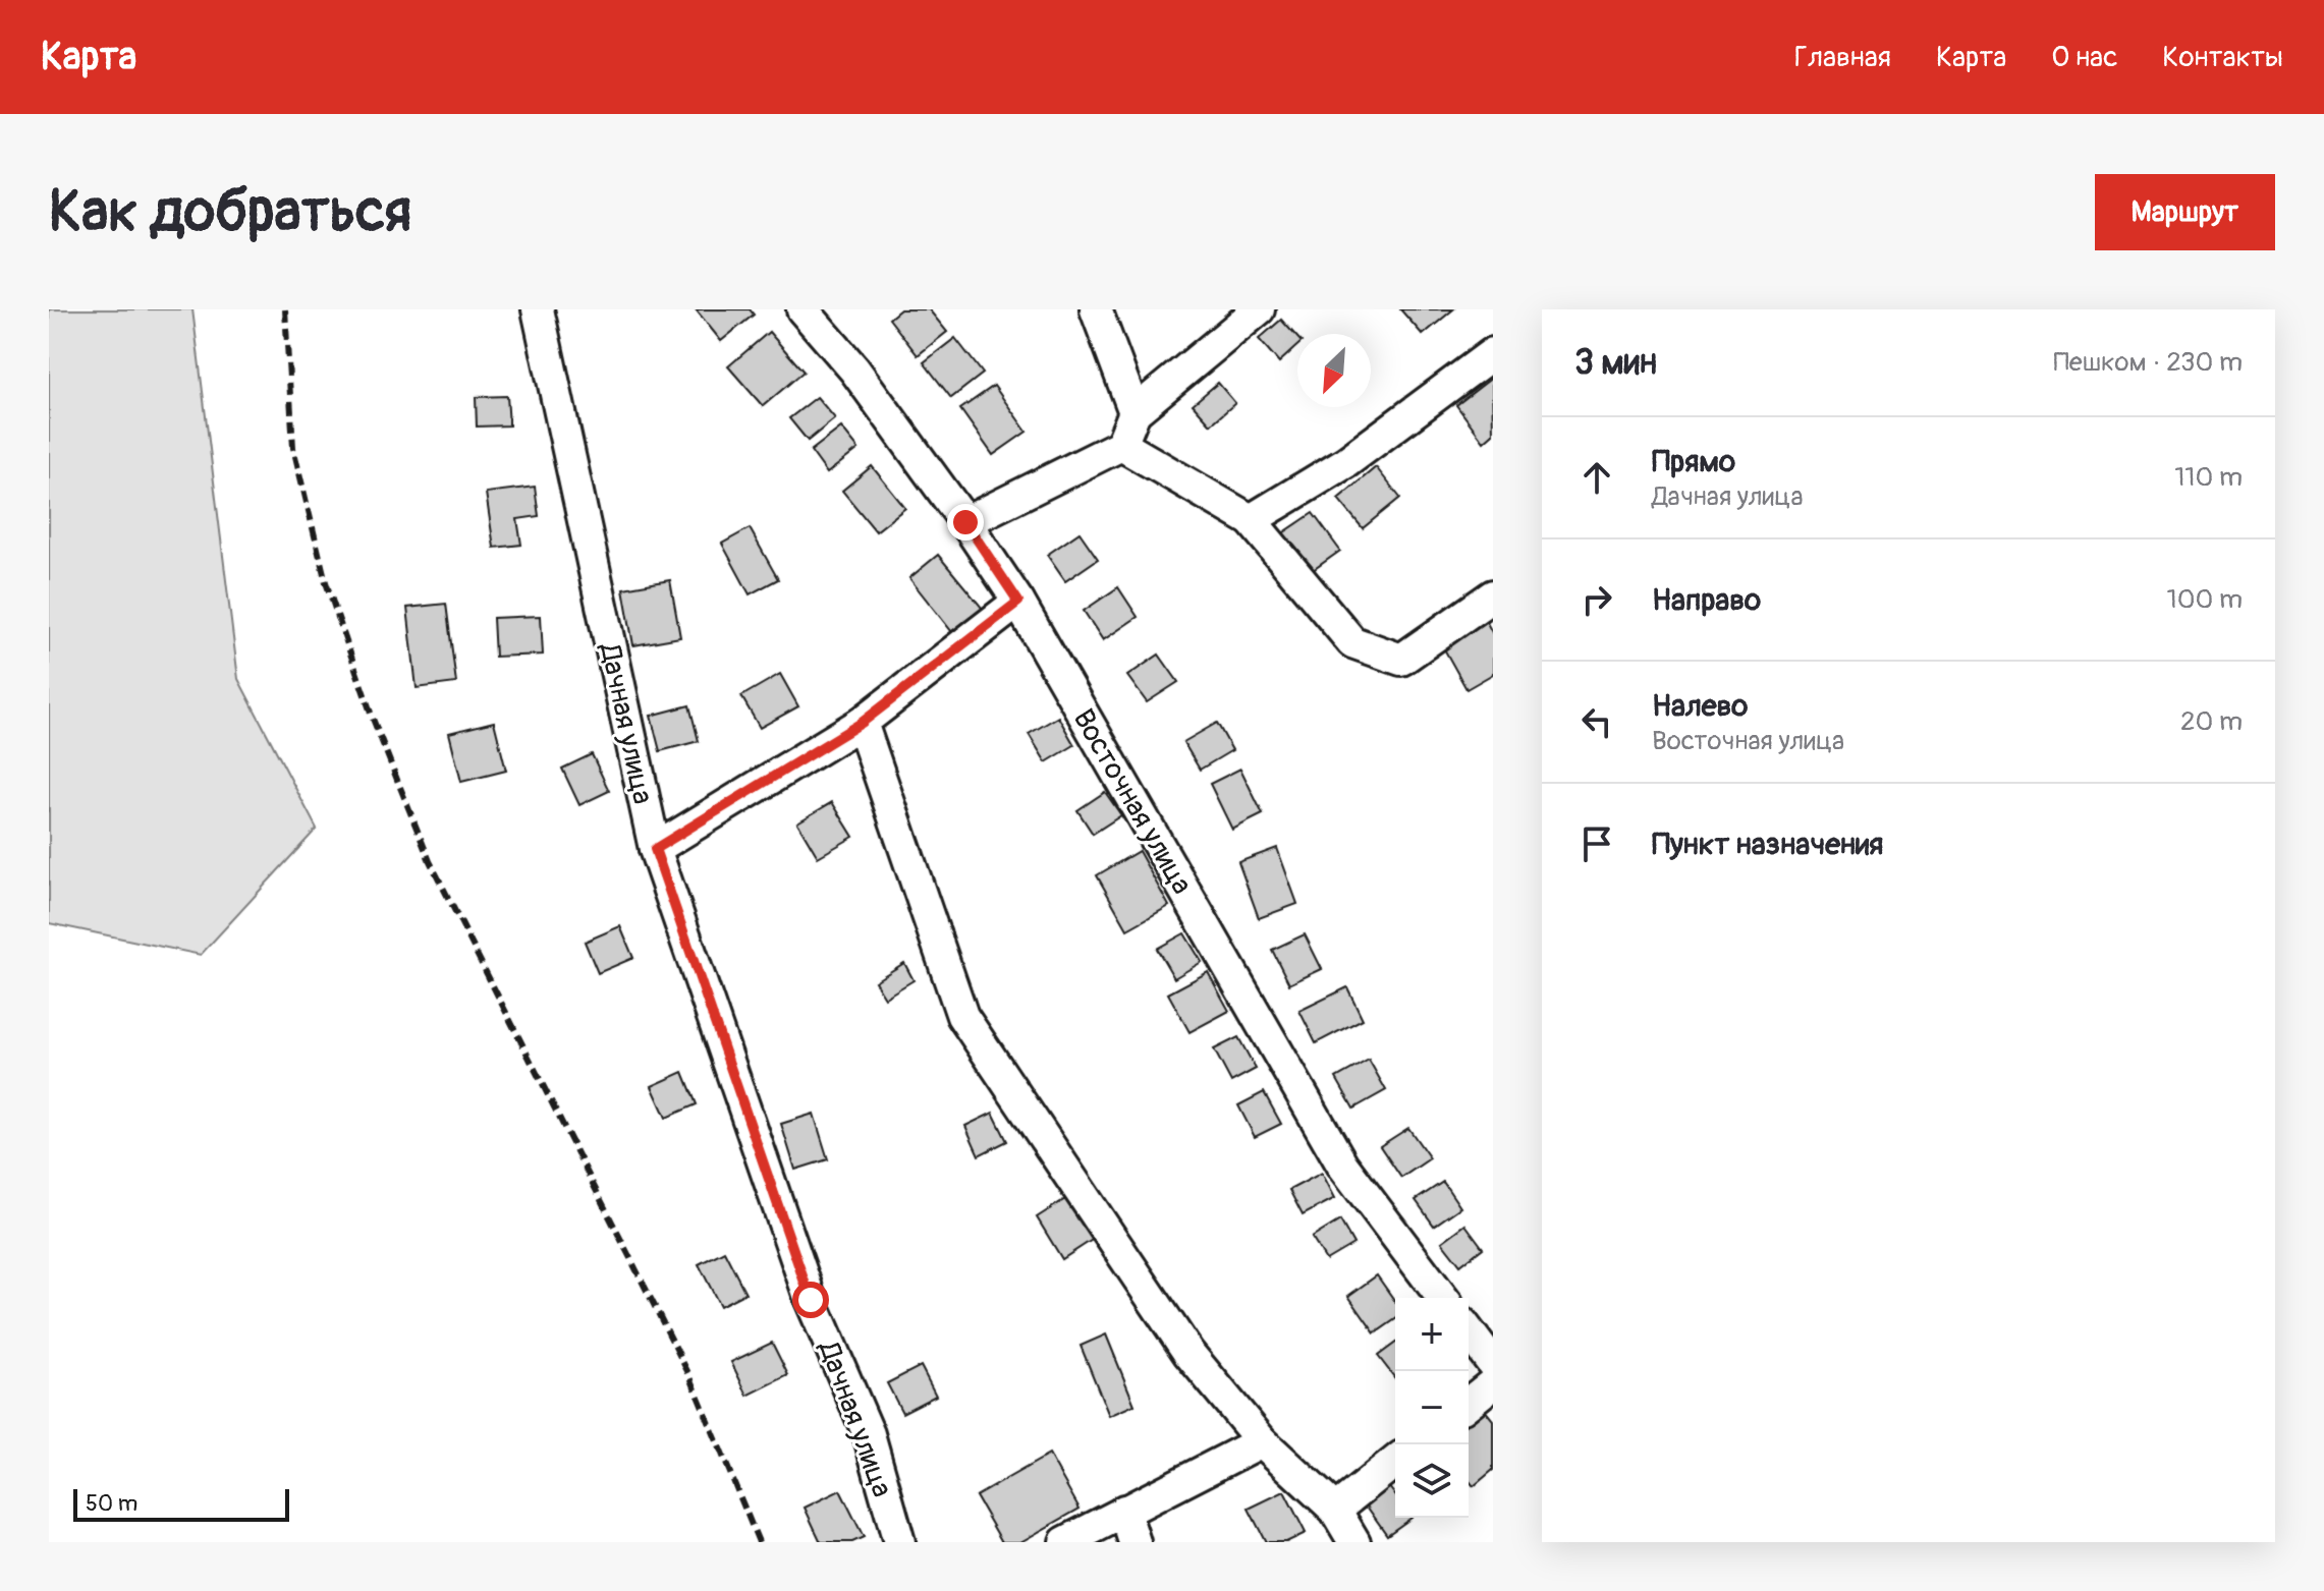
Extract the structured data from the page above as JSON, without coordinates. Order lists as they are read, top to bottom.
{
  "streets": {
    "street": ["Дачная улица", "Восточная улица"]
  },
  "scale_bar": "50 m",
  "north": "bottom left",
  "page": {
    "header": "Карта",
    "nav": [
      "Главная",
      "Карта",
      "О нас",
      "Контакты"
    ],
    "buttons": "Маршрут",
    "title": "Как добраться",
    "heading": ["3 мин", "Пешком · 230 m"],
    "list": [
      ["Прямо", "Дачная улица", "110 m"],
      ["Направо", "100 m"],
      ["Налево", "Восточная улица", "20 m"],
      "Пункт назначения"
    ],
    "map_buttons": ["+", "−"],
    "scale": "50 m"
  }
}
